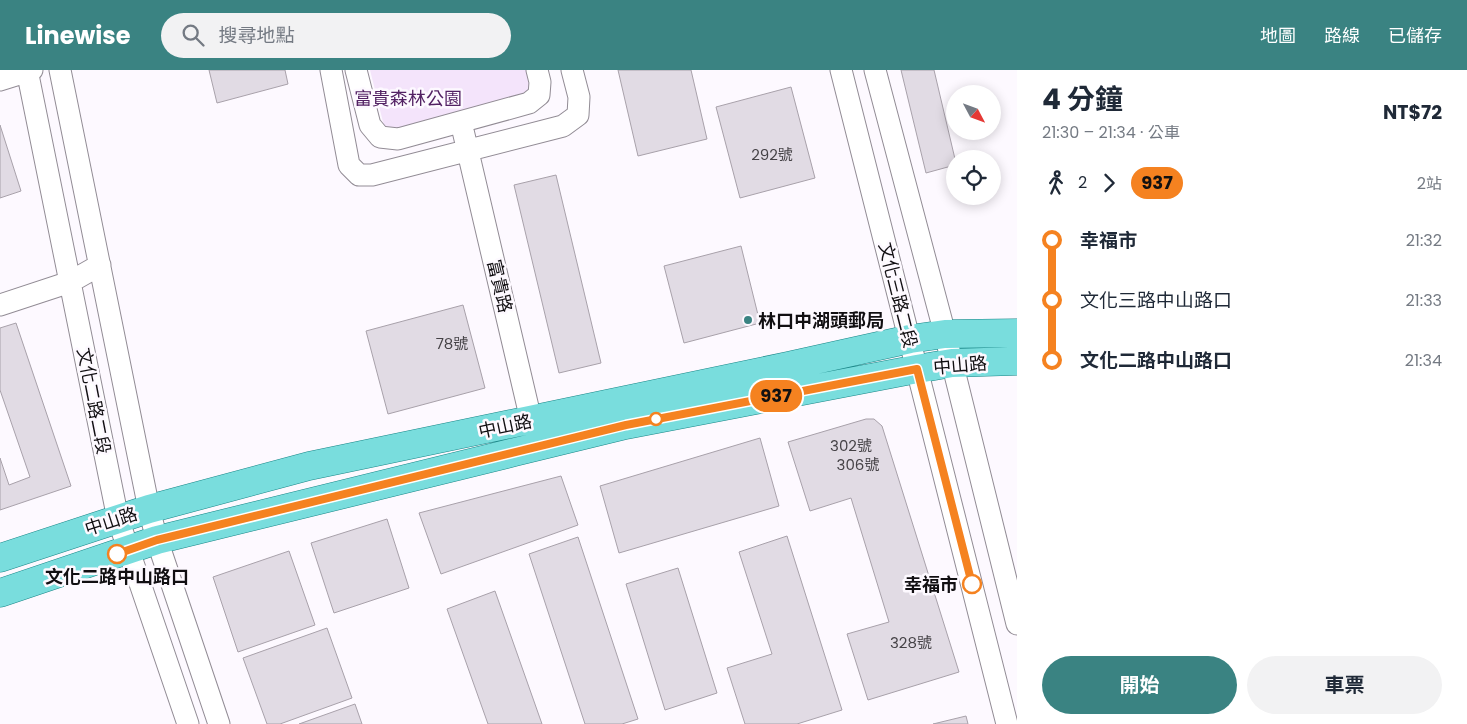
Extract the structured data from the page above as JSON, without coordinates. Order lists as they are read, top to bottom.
{
  "streets": {
    "main road": ["中山路"],
    "street": ["富貴路", "文化三路二段", "文化二路二段"]
  },
  "crossings": [
    ["富貴路", "中山路"],
    ["文化三路二段", "中山路"],
    ["中山路", "文化二路二段"]
  ],
  "parks": ["富貴森林公園"],
  "places": ["林口中湖頭郵局", "文化二路中山路口", "幸福市"],
  "lines": ["bus line 937"],
  "house_numbers": [
    "292號",
    "78號",
    "302號",
    "306號",
    "328號"
  ],
  "north": "bottom right",
  "page": {
    "header": "Linewise",
    "search": "搜尋地點",
    "nav": ["地圖", "路線", "已儲存"],
    "on_map": "937",
    "heading": ["4 分鐘", "21:30 – 21:34 · 公車", "NT$72"],
    "legs": ["2", "937", "2站"],
    "list": [
      {
        "name": "幸福市",
        "value": "21:32"
      },
      {
        "name": "文化三路中山路口",
        "value": "21:33"
      },
      {
        "name": "文化二路中山路口",
        "value": "21:34"
      }
    ],
    "buttons": ["開始", "車票"]
  }
}
